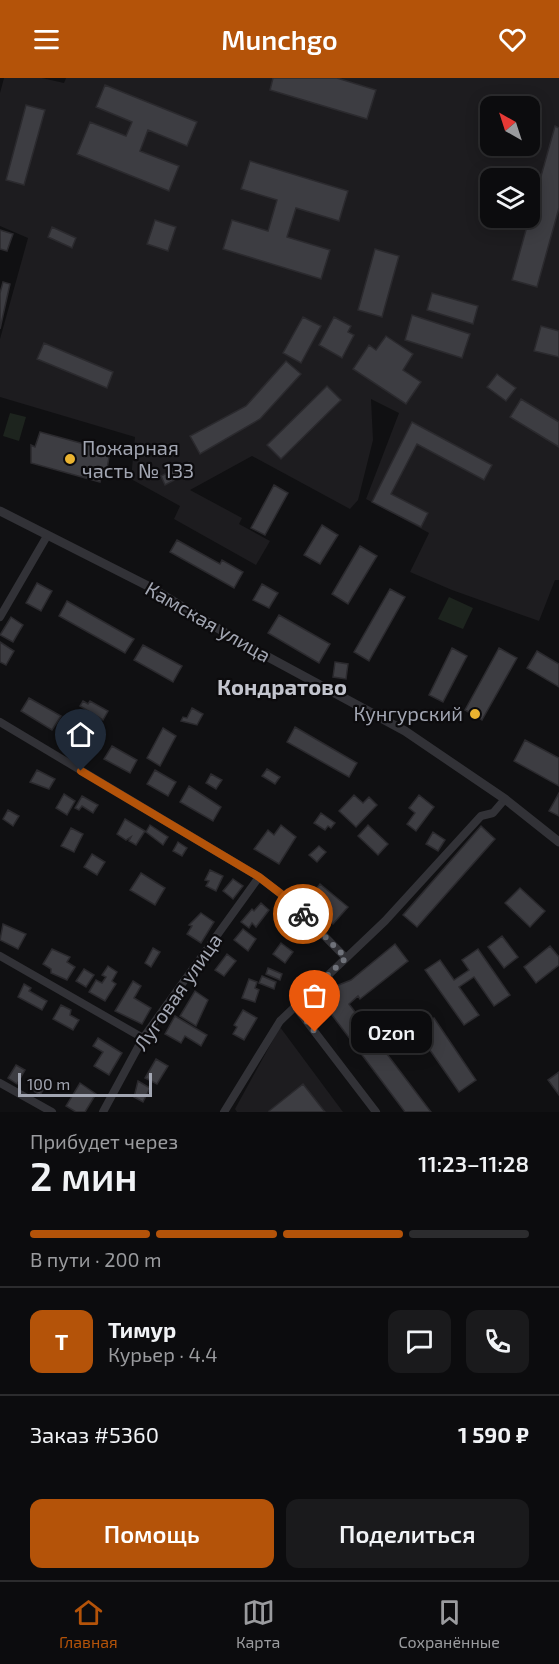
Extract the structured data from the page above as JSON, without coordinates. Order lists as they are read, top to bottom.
{
  "streets": {
    "street": ["Камская улица", "Луговая улица"]
  },
  "districts": ["Кондратово"],
  "places": ["Пожарная часть № 133", "Кунгурский", "Ozon"],
  "scale_bar": "100 m",
  "north": "top left",
  "page": {
    "header": "Munchgo",
    "bubble": "Ozon",
    "scale": "100 m",
    "heading": ["2 мин", "Прибудет через", "11:23–11:28"],
    "panel": [
      "Тимур",
      "Курьер · 4.4",
      "Заказ #5360",
      "1 590 ₽"
    ],
    "bar": "В пути · 200 m",
    "round": "Т",
    "buttons": ["Помощь", "Поделиться"],
    "tabs": ["Главная", "Карта", "Сохранённые"]
  }
}
